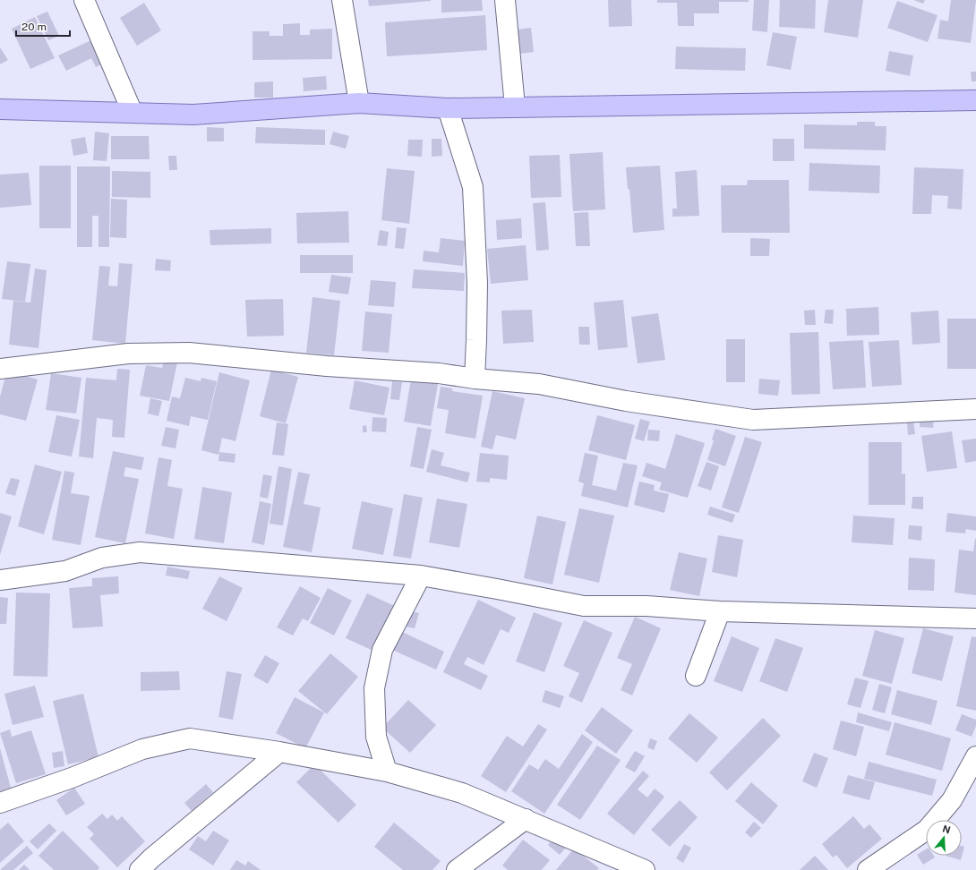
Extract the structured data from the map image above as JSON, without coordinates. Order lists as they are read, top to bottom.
{
  "scale_bar": "20 m",
  "north": "top"
}
